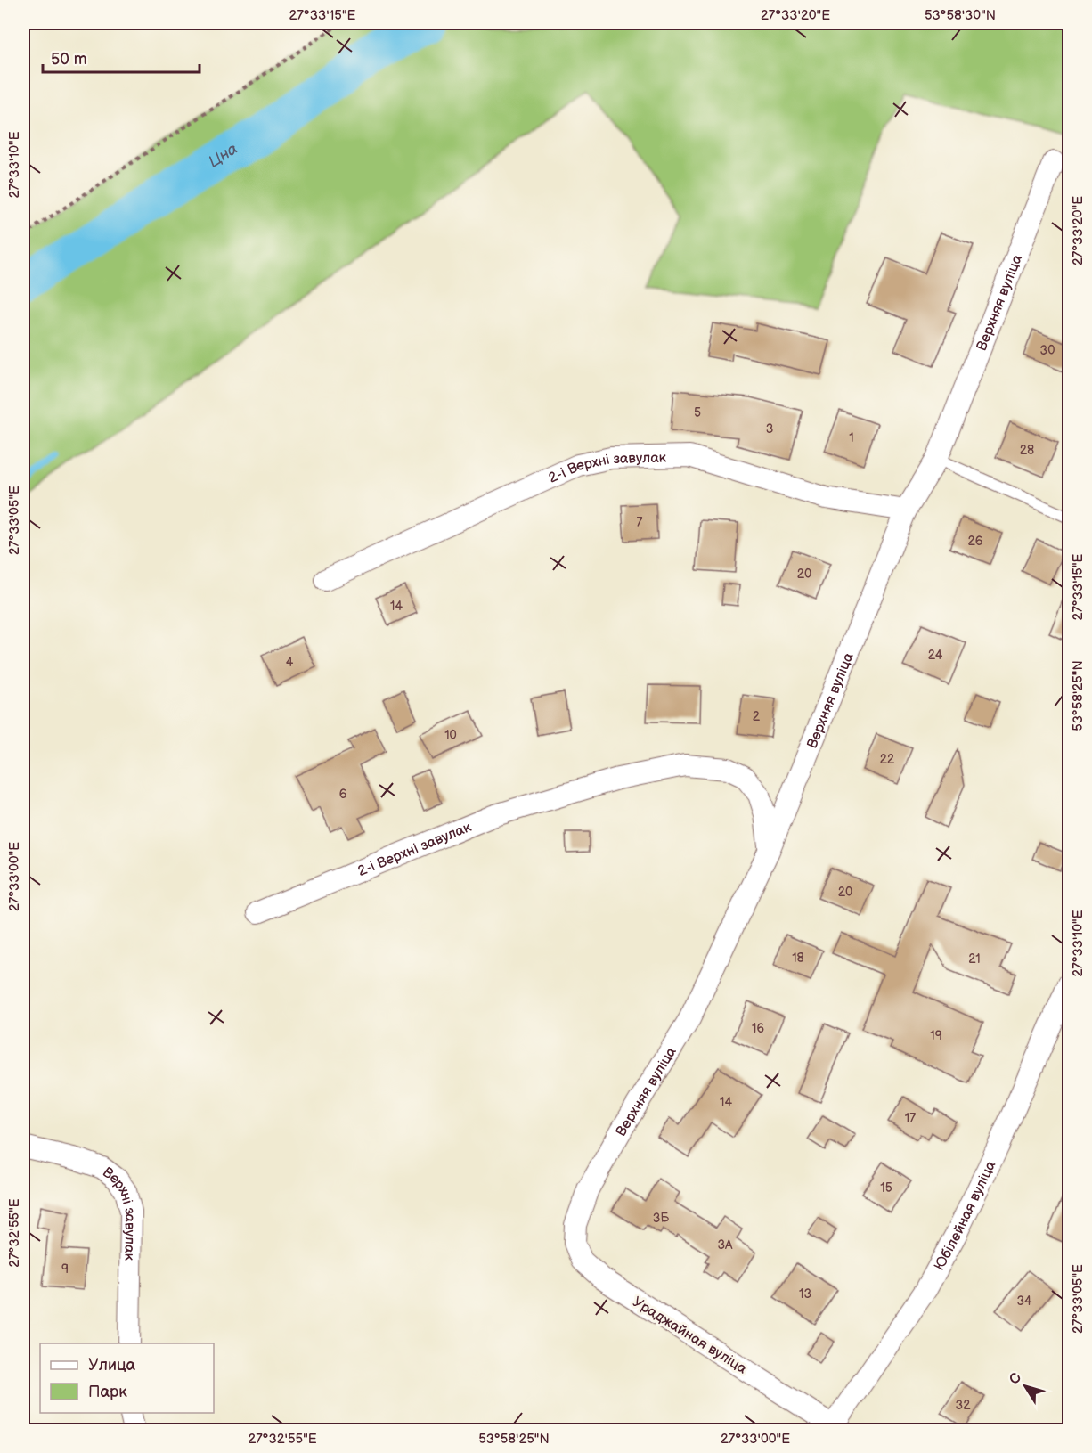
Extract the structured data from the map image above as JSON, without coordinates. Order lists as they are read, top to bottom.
{
  "streets": {
    "street": [
      "Верхняя вуліца",
      "2-і Верхні завулак",
      "Юбілейная вуліца",
      "Верхні завулак",
      "Ураджайная вуліца"
    ]
  },
  "crossings": [
    ["Верхняя вуліца", "2-і Верхні завулак"],
    ["Верхняя вуліца", "Ураджайная вуліца"],
    ["Юбілейная вуліца", "Ураджайная вуліца"]
  ],
  "water": ["Цна"],
  "house_numbers": [
    "30",
    "5",
    "3",
    "1",
    "28",
    "7",
    "26",
    "20",
    "14",
    "24",
    "4",
    "2",
    "10",
    "22",
    "6",
    "20",
    "18",
    "21",
    "16",
    "19",
    "14",
    "17",
    "15",
    "3Б",
    "3А",
    "9",
    "13",
    "34",
    "32"
  ],
  "legend": ["Улица", "Парк"],
  "scale_bar": "50 m",
  "north": "top left",
  "coordinates": [
    "27°33'15\"E",
    "27°33'20\"E",
    "53°58'30\"N",
    "27°33'10\"E",
    "27°33'05\"E",
    "53°58'25\"N",
    "27°33'00\"E",
    "27°32'55\"E"
  ]
}
